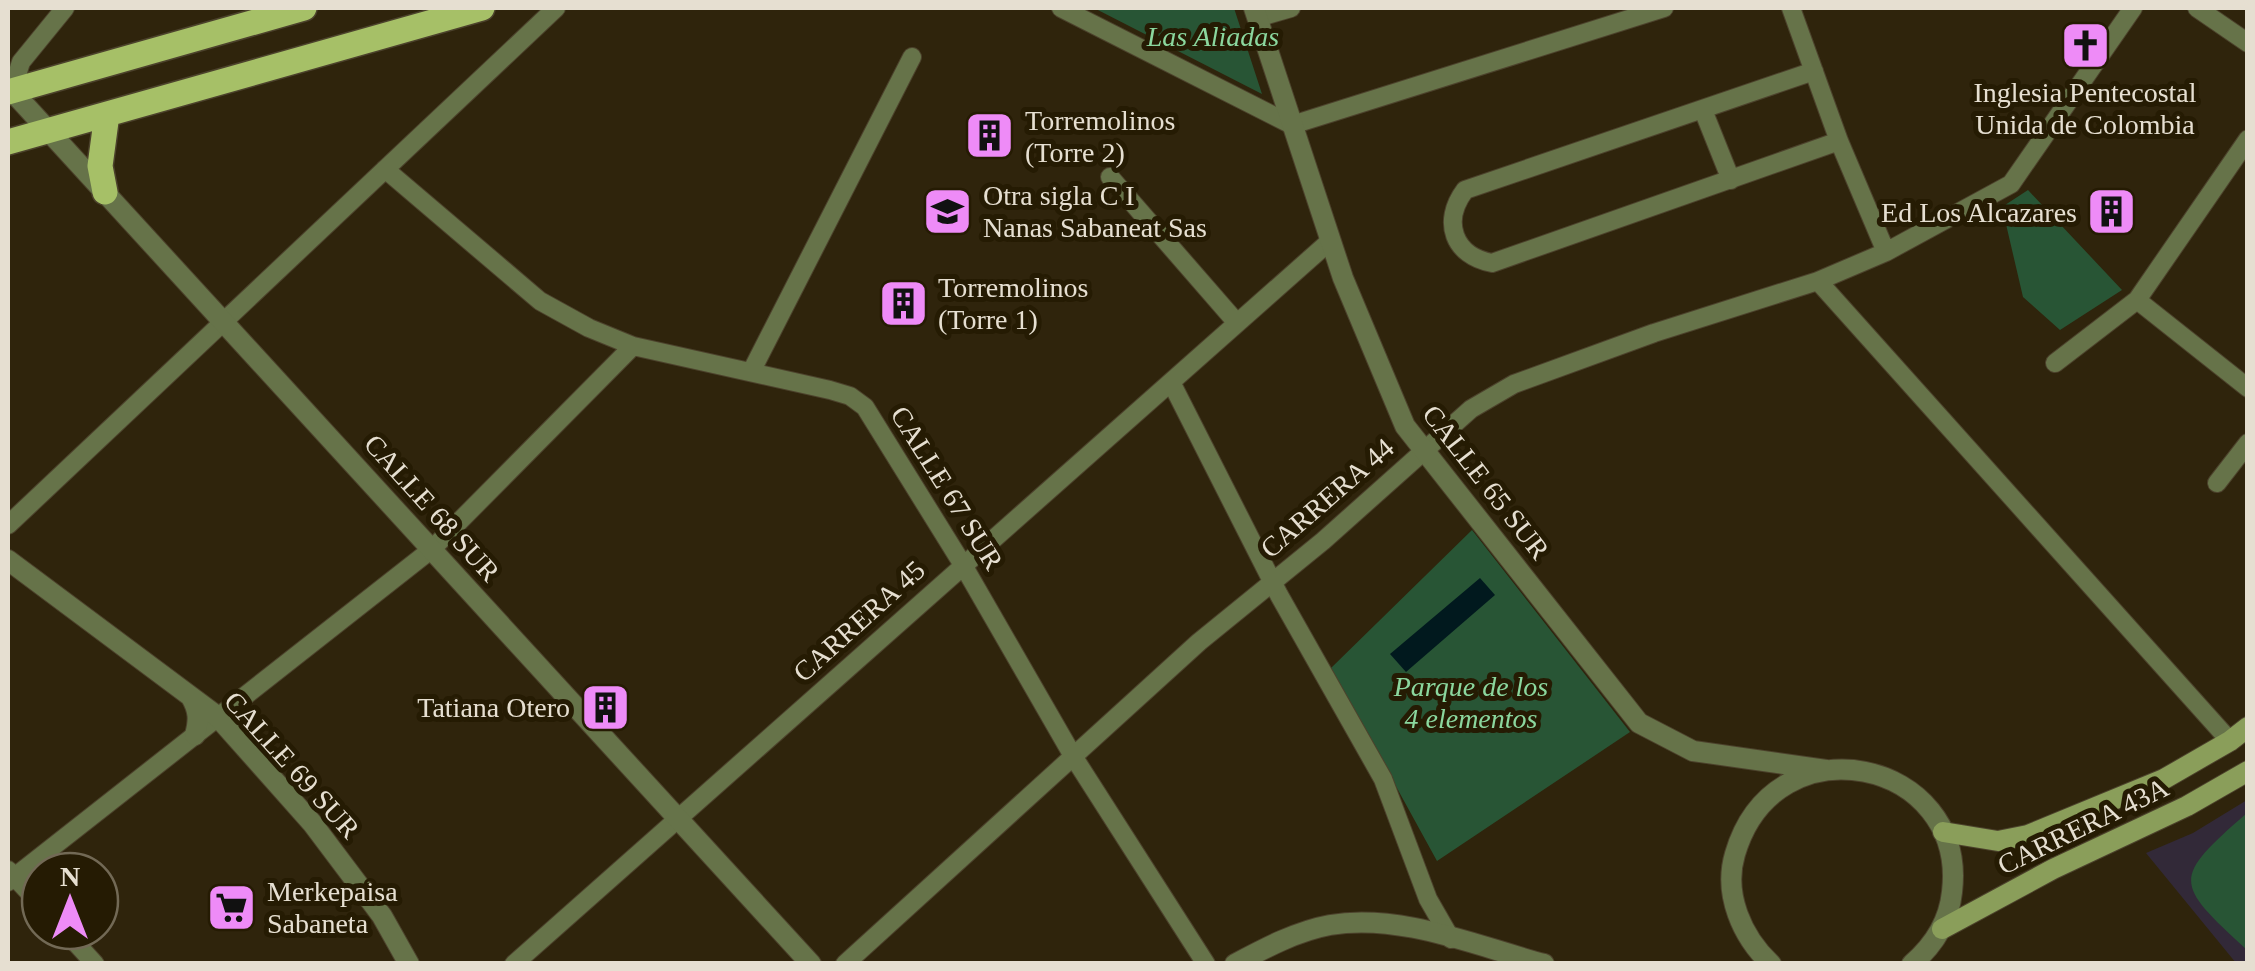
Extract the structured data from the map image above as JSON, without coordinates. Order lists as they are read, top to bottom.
{
  "streets": {
    "main road": ["CARRERA 43A"],
    "street": [
      "CALLE 65 SUR",
      "CALLE 67 SUR",
      "CARRERA 44",
      "CALLE 68 SUR",
      "CARRERA 45",
      "CALLE 69 SUR"
    ]
  },
  "crossings": [
    ["CALLE 65 SUR", "CARRERA 44"],
    ["CALLE 65 SUR", "CARRERA 45"],
    ["CALLE 65 SUR", "CARRERA 43A"],
    ["CALLE 67 SUR", "CARRERA 44"],
    ["CALLE 67 SUR", "CARRERA 45"],
    ["CALLE 68 SUR", "CARRERA 45"]
  ],
  "parks": ["Las Aliadas", "Parque de los 4 elementos"],
  "places": {
    "church": ["Inglesia Pentecostal Unida de Colombia"],
    "building": [
      "Torremolinos (Torre 2)",
      "Ed Los Alcazares",
      "Torremolinos (Torre 1)",
      "Tatiana Otero"
    ],
    "school or university": ["Otra sigla C I Nanas Sabaneat Sas"],
    "supermarket": ["Merkepaisa Sabaneta"]
  },
  "north": "top"
}
